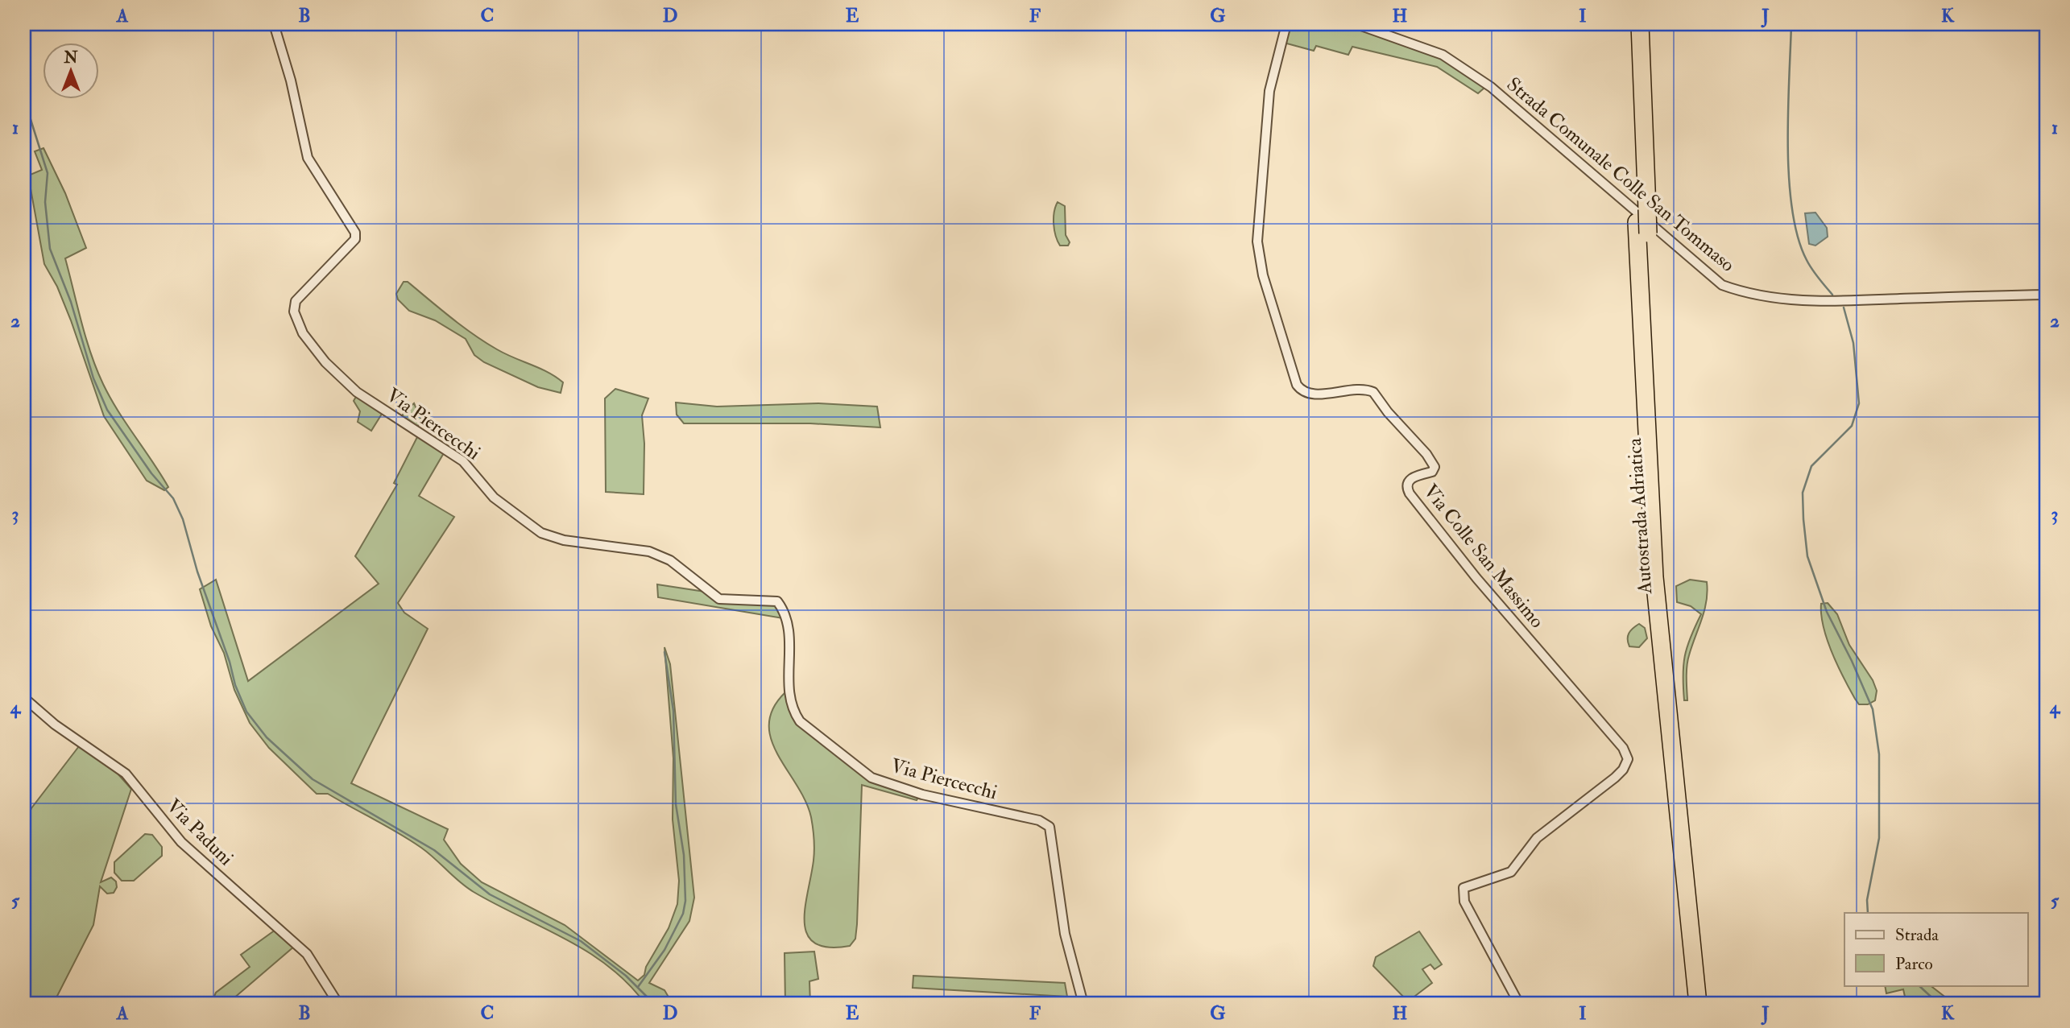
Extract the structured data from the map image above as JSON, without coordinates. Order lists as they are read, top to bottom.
{
  "streets": {
    "highway": ["Autostrada Adriatica"],
    "street": [
      "Strada Comunale Colle San Tommaso",
      "Via Piercecchi",
      "Via Colle San Massimo",
      "Via Paduni"
    ]
  },
  "legend": ["Strada", "Parco"],
  "north": "top",
  "grid": {
    "columns": [
      "A",
      "B",
      "C",
      "D",
      "E",
      "F",
      "G",
      "H",
      "I",
      "J",
      "K"
    ],
    "rows": [
      "1",
      "2",
      "3",
      "4",
      "5"
    ]
  }
}
